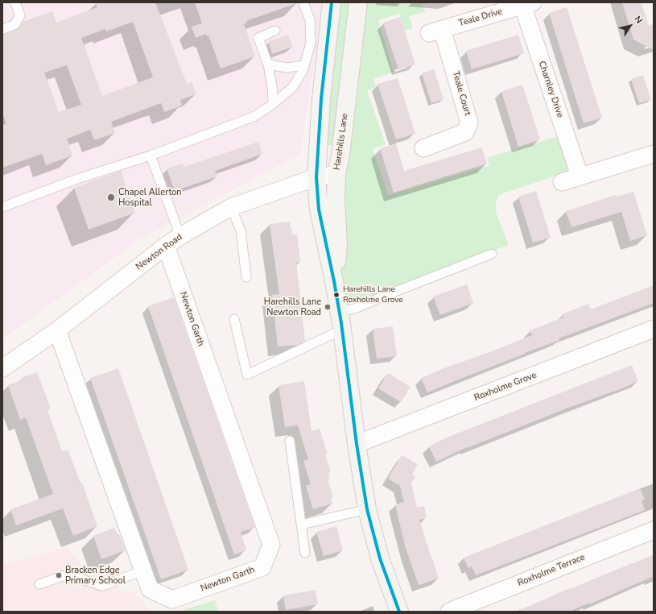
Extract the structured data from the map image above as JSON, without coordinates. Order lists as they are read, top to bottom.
{
  "streets": {
    "main road": ["Harehills Lane"],
    "street": [
      "Teale Drive",
      "Charnley Drive",
      "Teale Court",
      "Newton Road",
      "Newton Garth",
      "Roxholme Grove",
      "Roxholme Terrace"
    ]
  },
  "crossings": [
    ["Teale Drive", "Charnley Drive"],
    ["Teale Drive", "Teale Court"],
    ["Harehills Lane", "Newton Road"],
    ["Harehills Lane", "Roxholme Grove"],
    ["Newton Road", "Newton Garth"]
  ],
  "places": [
    "Chapel Allerton Hospital",
    "Harehills Lane Roxholme Grove",
    "Harehills Lane Newton Road",
    "Bracken Edge Primary School"
  ],
  "north": "top right"
}
